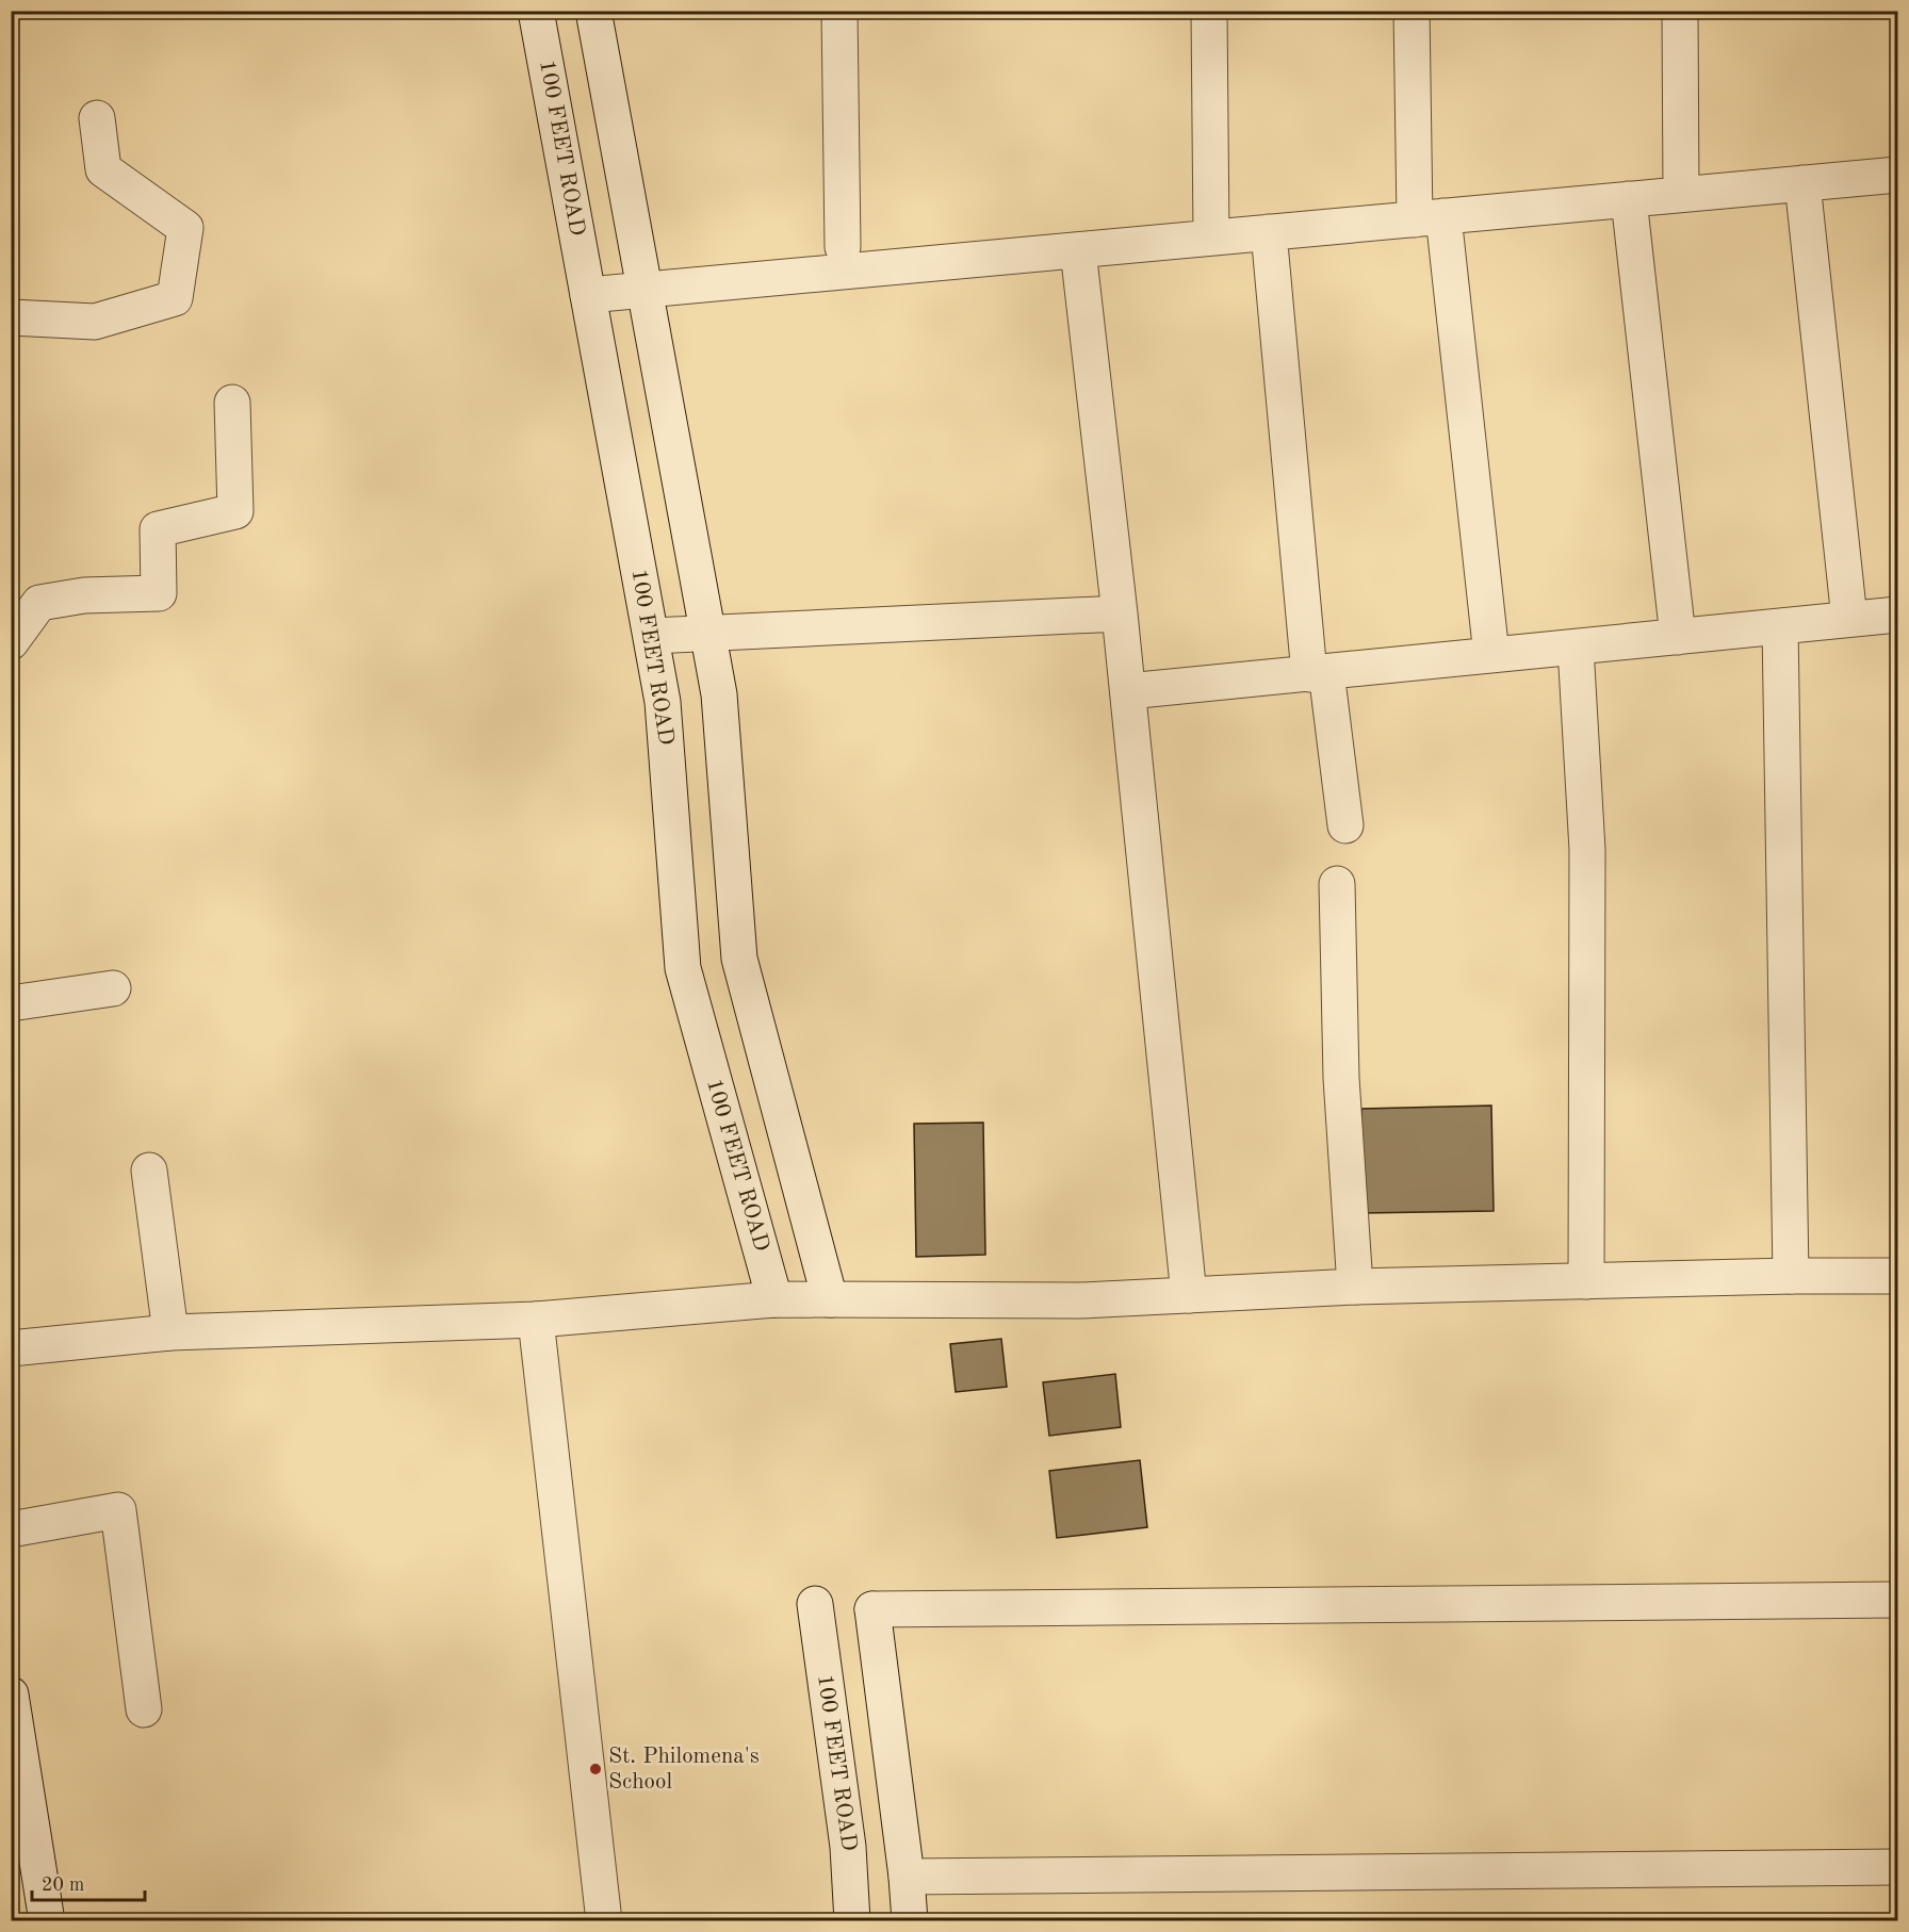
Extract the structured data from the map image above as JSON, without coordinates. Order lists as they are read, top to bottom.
{
  "streets": {
    "street": ["100 FEET ROAD"]
  },
  "places": ["St. Philomena's School"],
  "scale_bar": "20 m"
}
